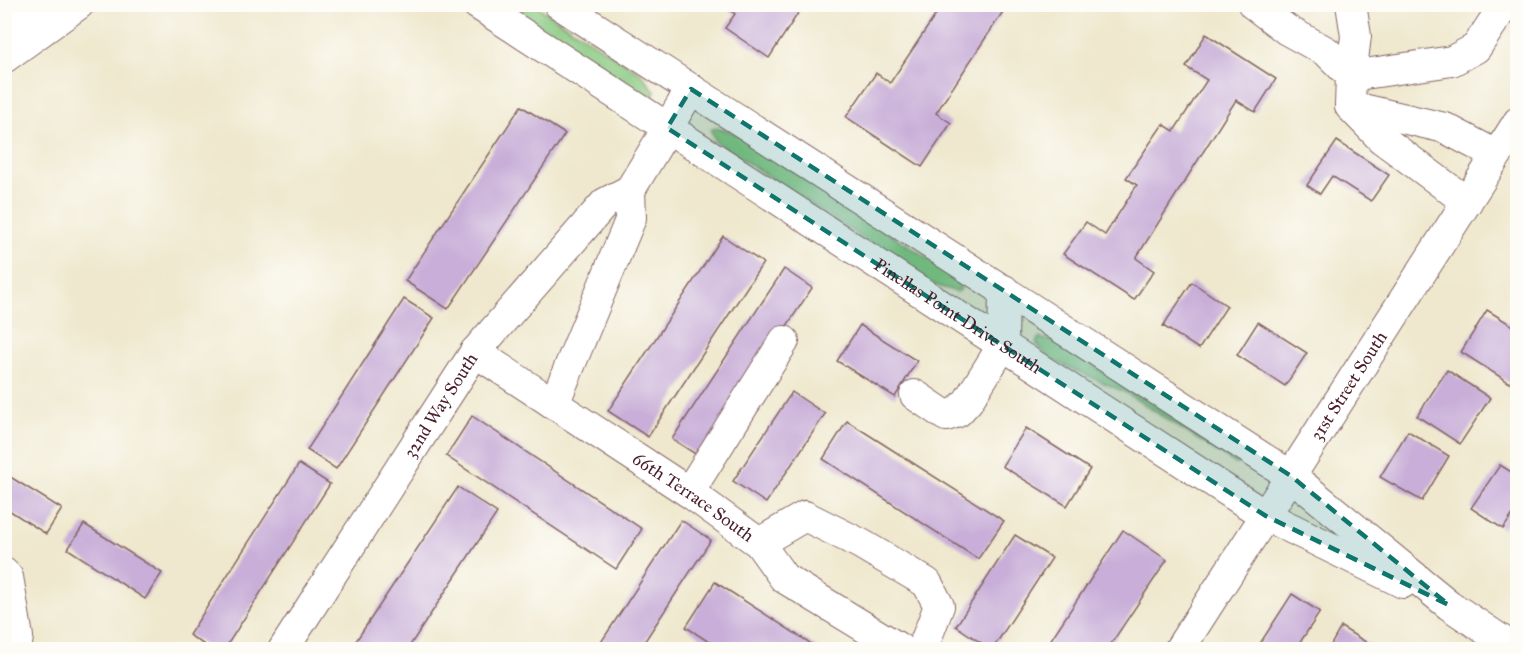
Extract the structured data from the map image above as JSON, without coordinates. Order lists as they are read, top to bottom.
{
  "streets": {
    "street": [
      "Pinellas Point Drive South",
      "31st Street South",
      "32nd Way South",
      "66th Terrace South"
    ]
  },
  "crossings": [
    ["Pinellas Point Drive South", "31st Street South"],
    ["32nd Way South", "66th Terrace South"]
  ]
}
